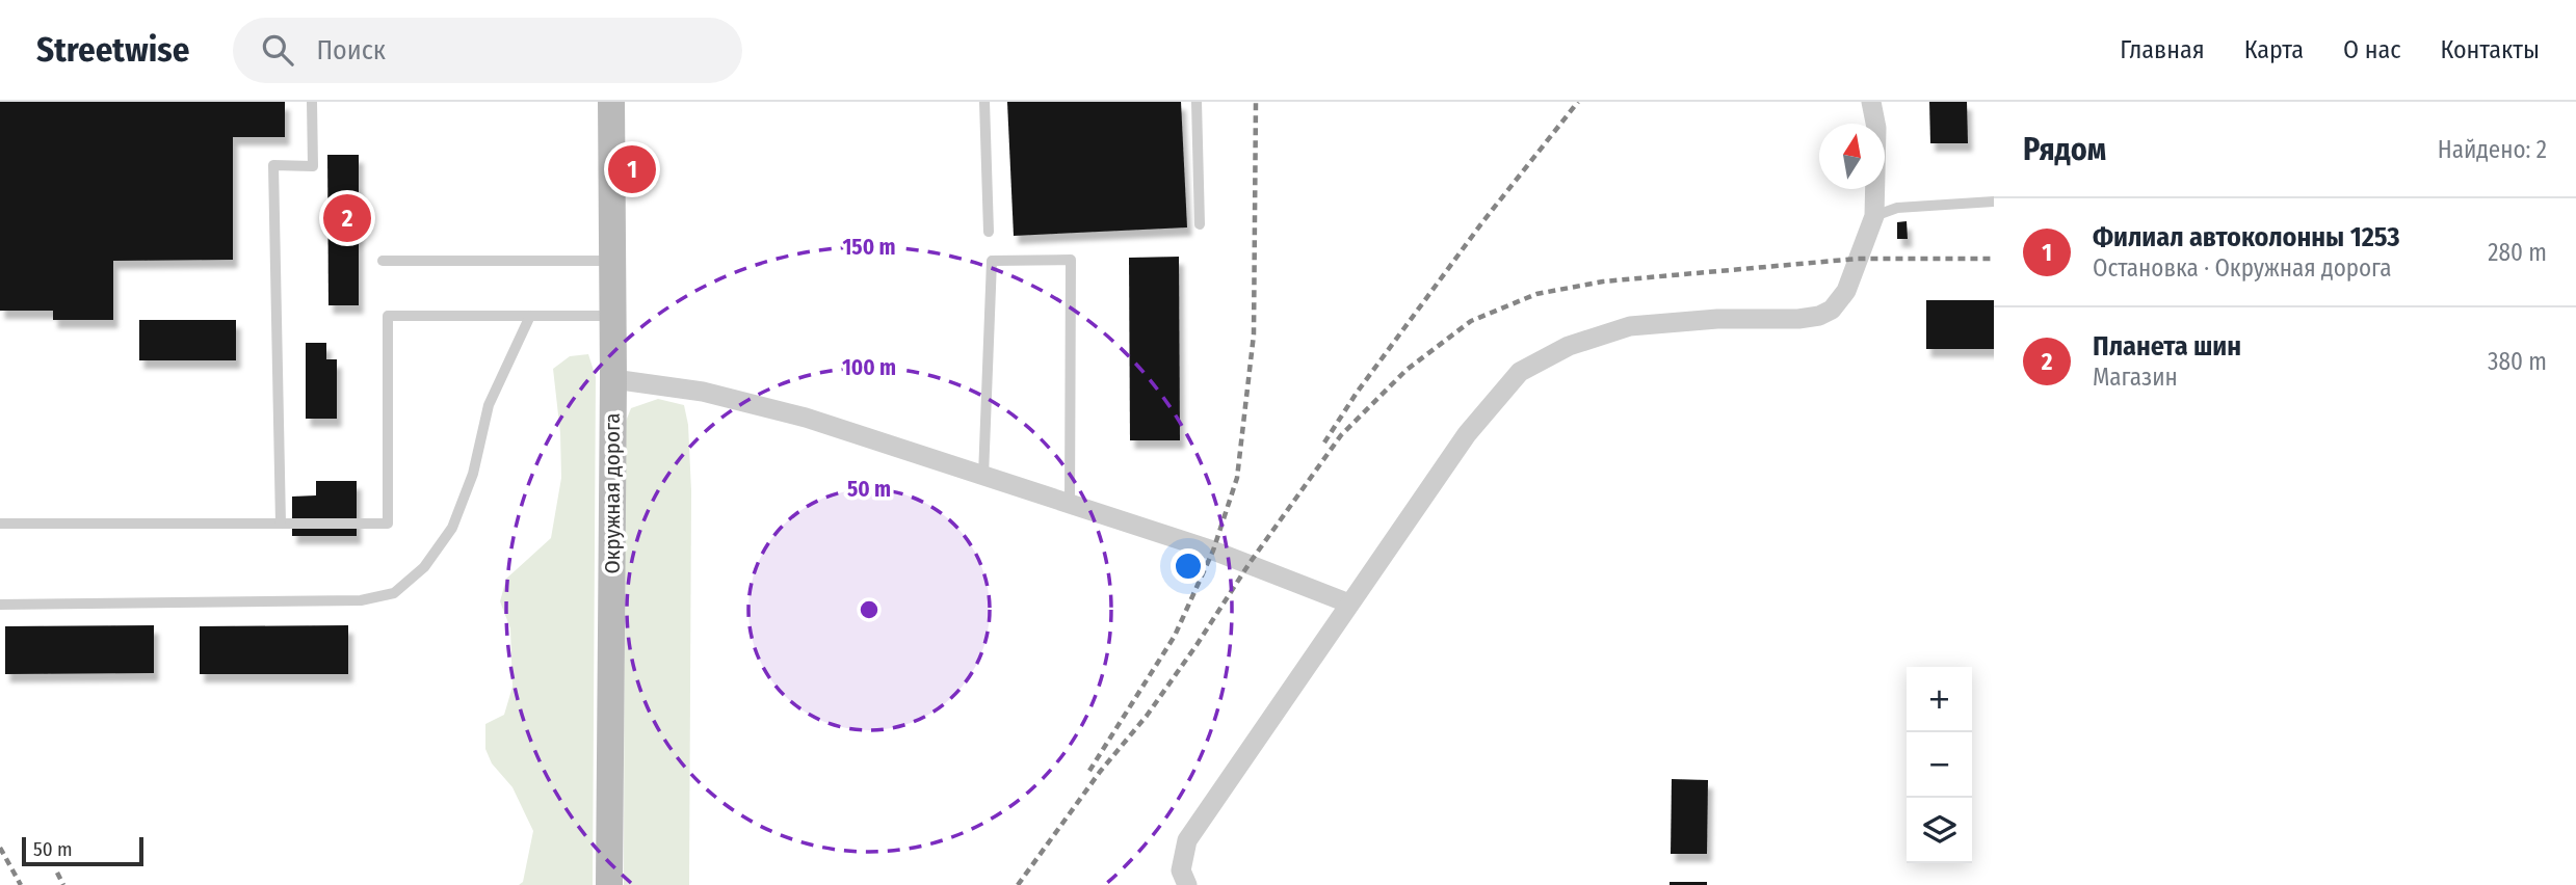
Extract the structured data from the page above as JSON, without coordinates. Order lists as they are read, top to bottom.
{
  "streets": {
    "main road": ["Окружная дорога"]
  },
  "scale_bar": "50 m",
  "north": "top",
  "page": {
    "header": "Streetwise",
    "search": "Поиск",
    "nav": [
      "Главная",
      "Карта",
      "О нас",
      "Контакты"
    ],
    "heading": ["Рядом", "Найдено: 2"],
    "pins": ["1", "2"],
    "list": [
      {
        "mark": "1",
        "name": "Филиал автоколонны 1253",
        "note": "Остановка · Окружная дорога",
        "value": "280 m"
      },
      {
        "mark": "2",
        "name": "Планета шин",
        "note": "Магазин",
        "value": "380 m"
      }
    ],
    "map_buttons": ["+", "−"],
    "scale": "50 m"
  },
  "rings": ["150 m", "100 m", "50 m"]
}
